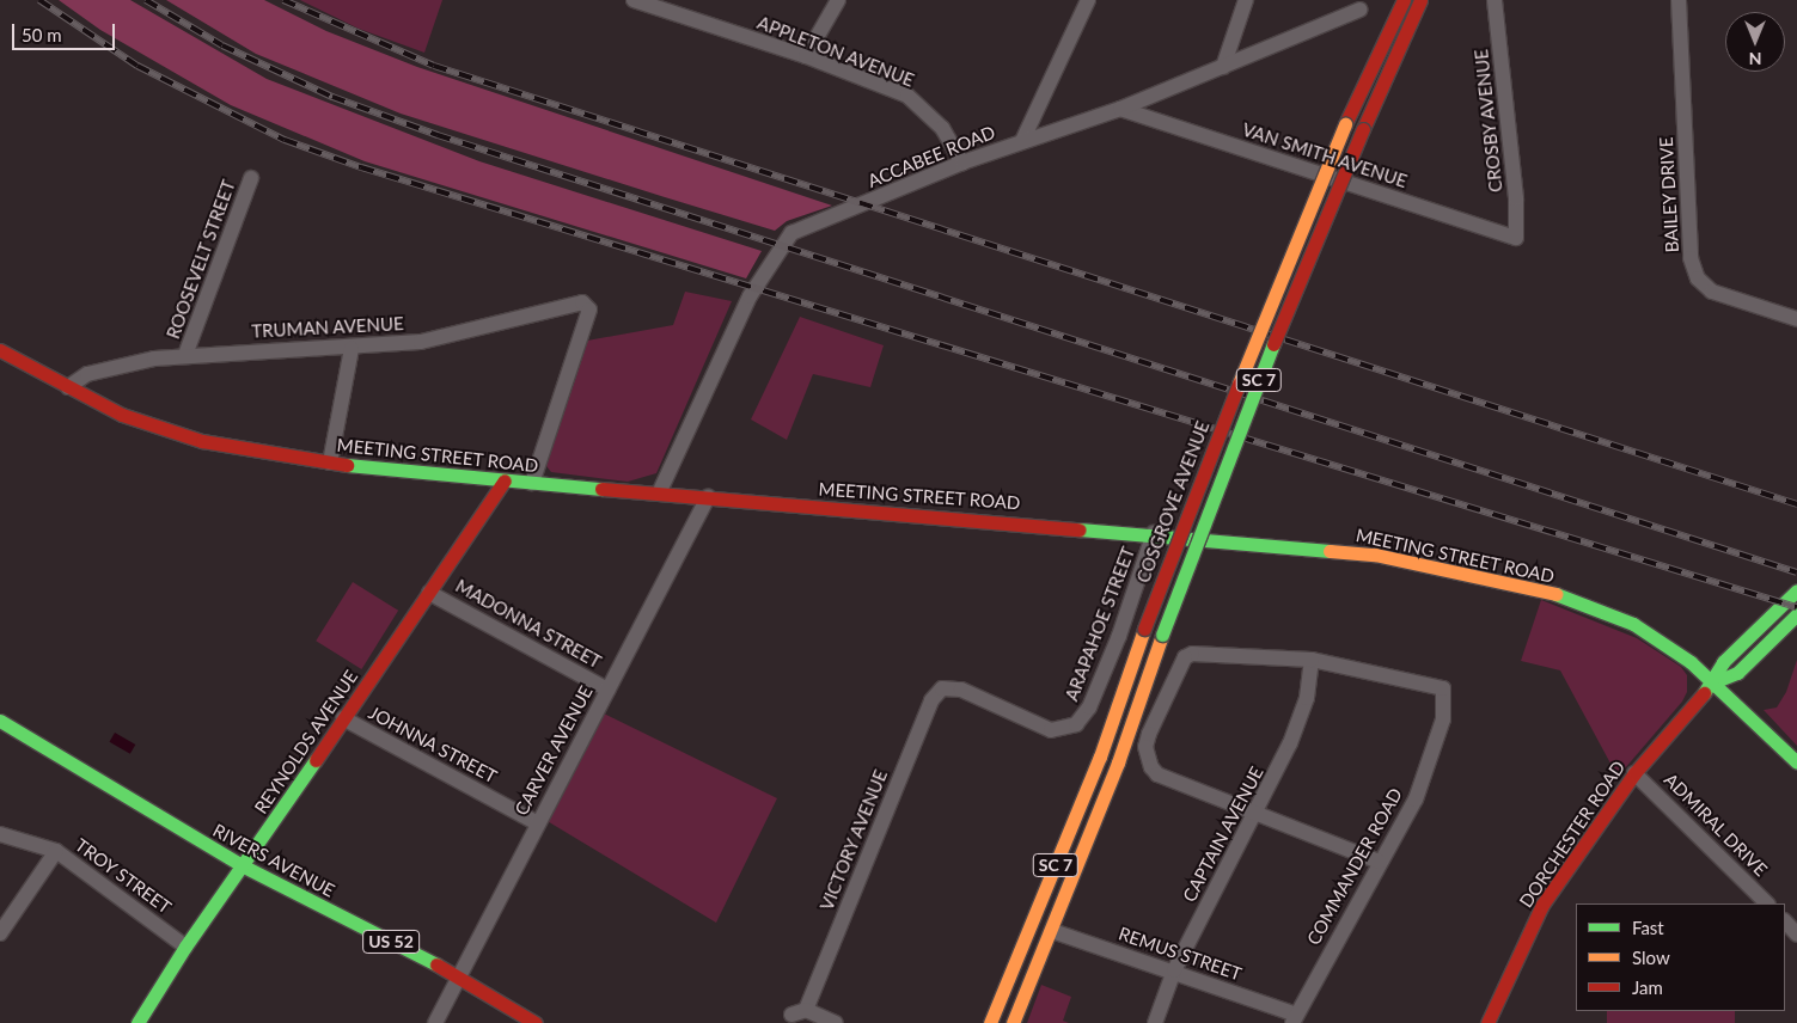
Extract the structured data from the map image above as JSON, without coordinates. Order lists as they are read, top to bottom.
{
  "streets": {
    "main road": [
      "SC 7",
      "MEETING STREET ROAD",
      "COSGROVE AVENUE",
      "REYNOLDS AVENUE",
      "DORCHESTER ROAD",
      "RIVERS AVENUE",
      "US 52"
    ],
    "street": [
      "APPLETON AVENUE",
      "CROSBY AVENUE",
      "VAN SMITH AVENUE",
      "ACCABEE ROAD",
      "BAILEY DRIVE",
      "ROOSEVELT STREET",
      "TRUMAN AVENUE",
      "MADONNA STREET",
      "ARAPAHOE STREET",
      "JOHNNA STREET",
      "CARVER AVENUE",
      "ADMIRAL DRIVE",
      "CAPTAIN AVENUE",
      "VICTORY AVENUE",
      "COMMANDER ROAD",
      "TROY STREET",
      "REMUS STREET"
    ]
  },
  "crossings": [
    ["APPLETON AVENUE", "ACCABEE ROAD"],
    ["CROSBY AVENUE", "VAN SMITH AVENUE"],
    ["VAN SMITH AVENUE", "ACCABEE ROAD"],
    ["ACCABEE ROAD", "MEETING STREET ROAD"],
    ["ROOSEVELT STREET", "TRUMAN AVENUE"],
    ["TRUMAN AVENUE", "MEETING STREET ROAD"],
    ["MEETING STREET ROAD", "ARAPAHOE STREET"],
    ["MEETING STREET ROAD", "REYNOLDS AVENUE"],
    ["MEETING STREET ROAD", "CARVER AVENUE"],
    ["MEETING STREET ROAD", "DORCHESTER ROAD"],
    ["COSGROVE AVENUE", "REMUS STREET"],
    ["MADONNA STREET", "REYNOLDS AVENUE"],
    ["MADONNA STREET", "CARVER AVENUE"],
    ["ARAPAHOE STREET", "VICTORY AVENUE"],
    ["REYNOLDS AVENUE", "JOHNNA STREET"],
    ["REYNOLDS AVENUE", "RIVERS AVENUE"],
    ["REYNOLDS AVENUE", "TROY STREET"],
    ["JOHNNA STREET", "CARVER AVENUE"],
    ["CARVER AVENUE", "RIVERS AVENUE"],
    ["ADMIRAL DRIVE", "DORCHESTER ROAD"],
    ["CAPTAIN AVENUE", "COMMANDER ROAD"],
    ["CAPTAIN AVENUE", "REMUS STREET"],
    ["COMMANDER ROAD", "REMUS STREET"]
  ],
  "legend": ["Fast", "Slow", "Jam"],
  "scale_bar": "50 m",
  "north": "bottom"
}
